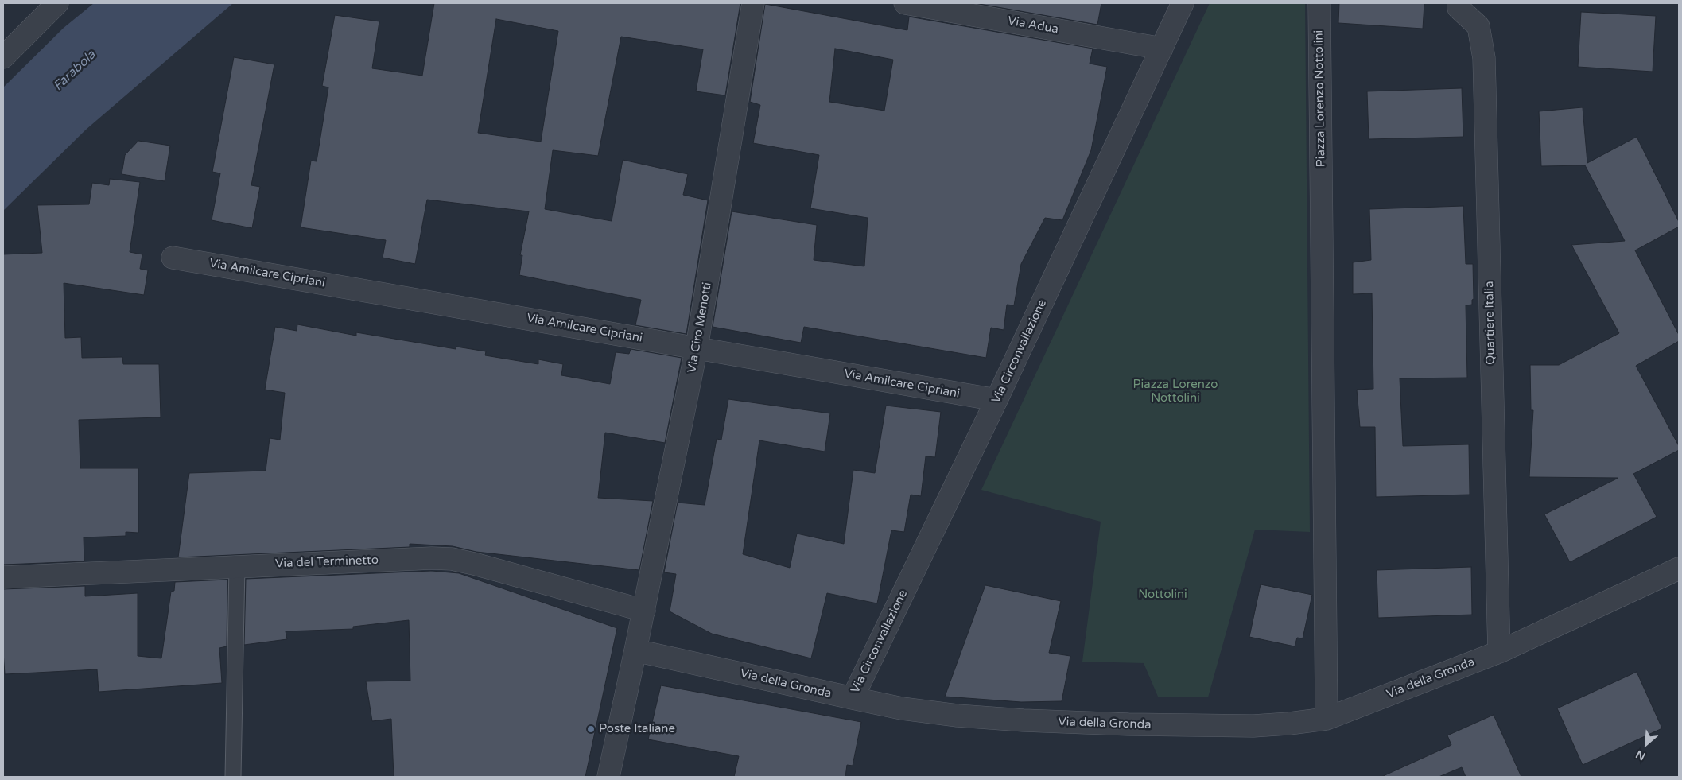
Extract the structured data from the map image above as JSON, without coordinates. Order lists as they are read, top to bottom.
{
  "streets": {
    "street": [
      "Via Adua",
      "Piazza Lorenzo Nottolini",
      "Via Amilcare Cipriani",
      "Quartiere Italia",
      "Via Ciro Menotti",
      "Via Circonvallazione",
      "Via del Terminetto",
      "Via della Gronda"
    ]
  },
  "crossings": [
    ["Via Adua", "Via Circonvallazione"],
    ["Piazza Lorenzo Nottolini", "Via della Gronda"],
    ["Via Amilcare Cipriani", "Via Ciro Menotti"],
    ["Via Amilcare Cipriani", "Via Circonvallazione"],
    ["Quartiere Italia", "Via della Gronda"],
    ["Via Ciro Menotti", "Via del Terminetto"],
    ["Via Ciro Menotti", "Via della Gronda"],
    ["Via Circonvallazione", "Via della Gronda"]
  ],
  "water": ["Farabola"],
  "parks": ["Piazza Lorenzo Nottolini", "Nottolini"],
  "places": ["Poste Italiane"],
  "north": "bottom left"
}
